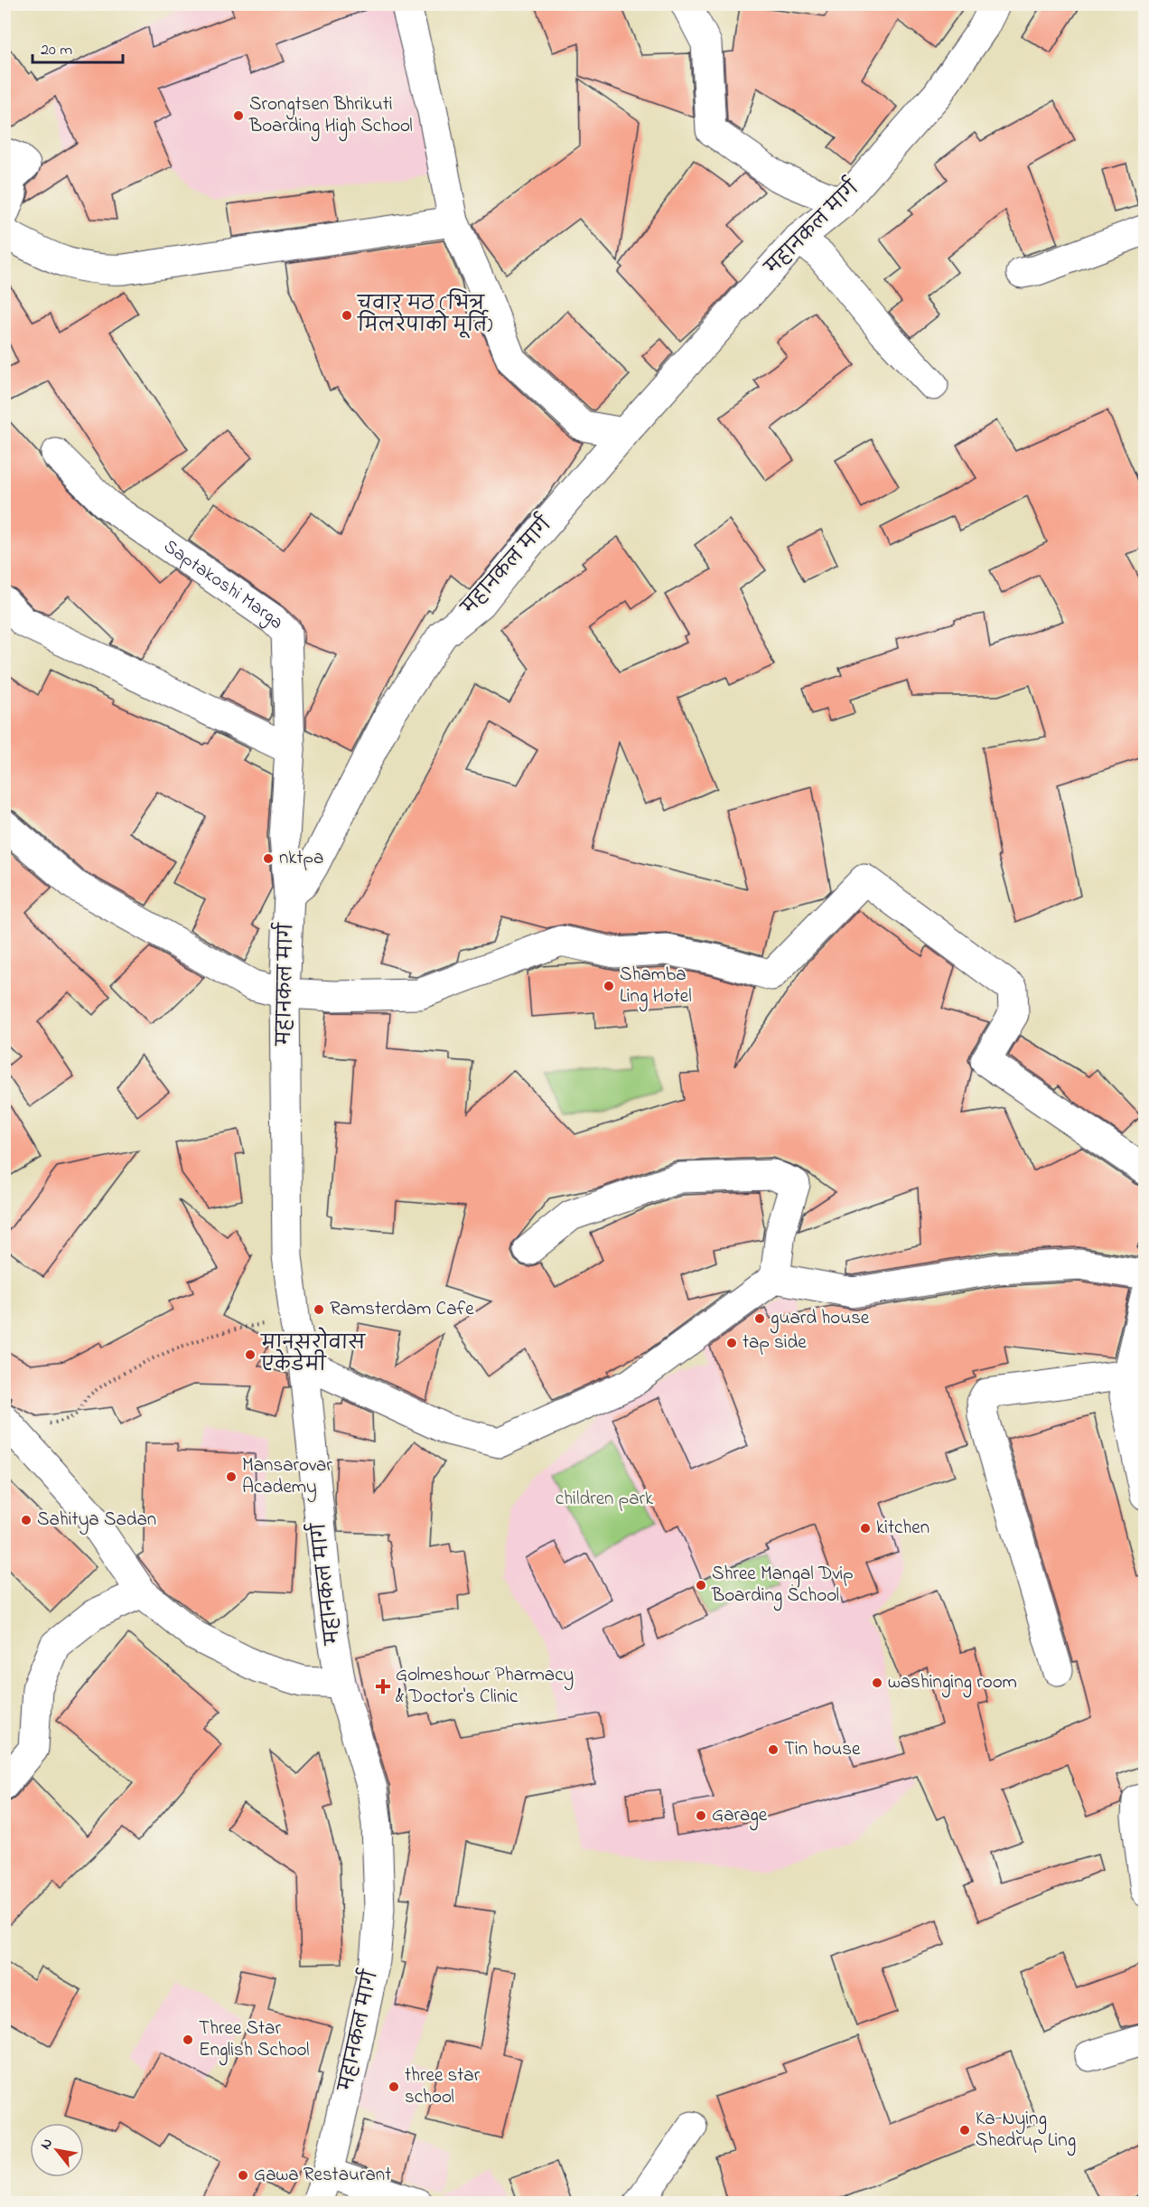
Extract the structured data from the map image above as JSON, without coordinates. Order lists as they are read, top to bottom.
{
  "streets": {
    "street": ["महानकल मार्ग", "Saptakoshi Marga"]
  },
  "crossings": [
    ["महानकल मार्ग", "Saptakoshi Marga"]
  ],
  "parks": ["children park"],
  "places": {
    "other": [
      "Srongtsen Bhrikuti Boarding High School",
      "चुवार मठ (भित्र मिलरेपाको मूर्ति)",
      "nktpa",
      "Shamba Ling Hotel",
      "Ramsterdam Cafe",
      "guard house",
      "tap side",
      "मानसरोवास एकेडेमी",
      "Mansarovar Academy",
      "Sahitya Sadan",
      "kitchen",
      "Shree Mangal Dvip Boarding School",
      "washinging room",
      "Tin house",
      "Garage",
      "Three Star English School",
      "three star school",
      "Ka-Nying Shedrup Ling",
      "Gawa Restaurant"
    ],
    "health": ["Golmeshowr Pharmacy & Doctor's Clinic"]
  },
  "scale_bar": "20 m",
  "north": "top left"
}
